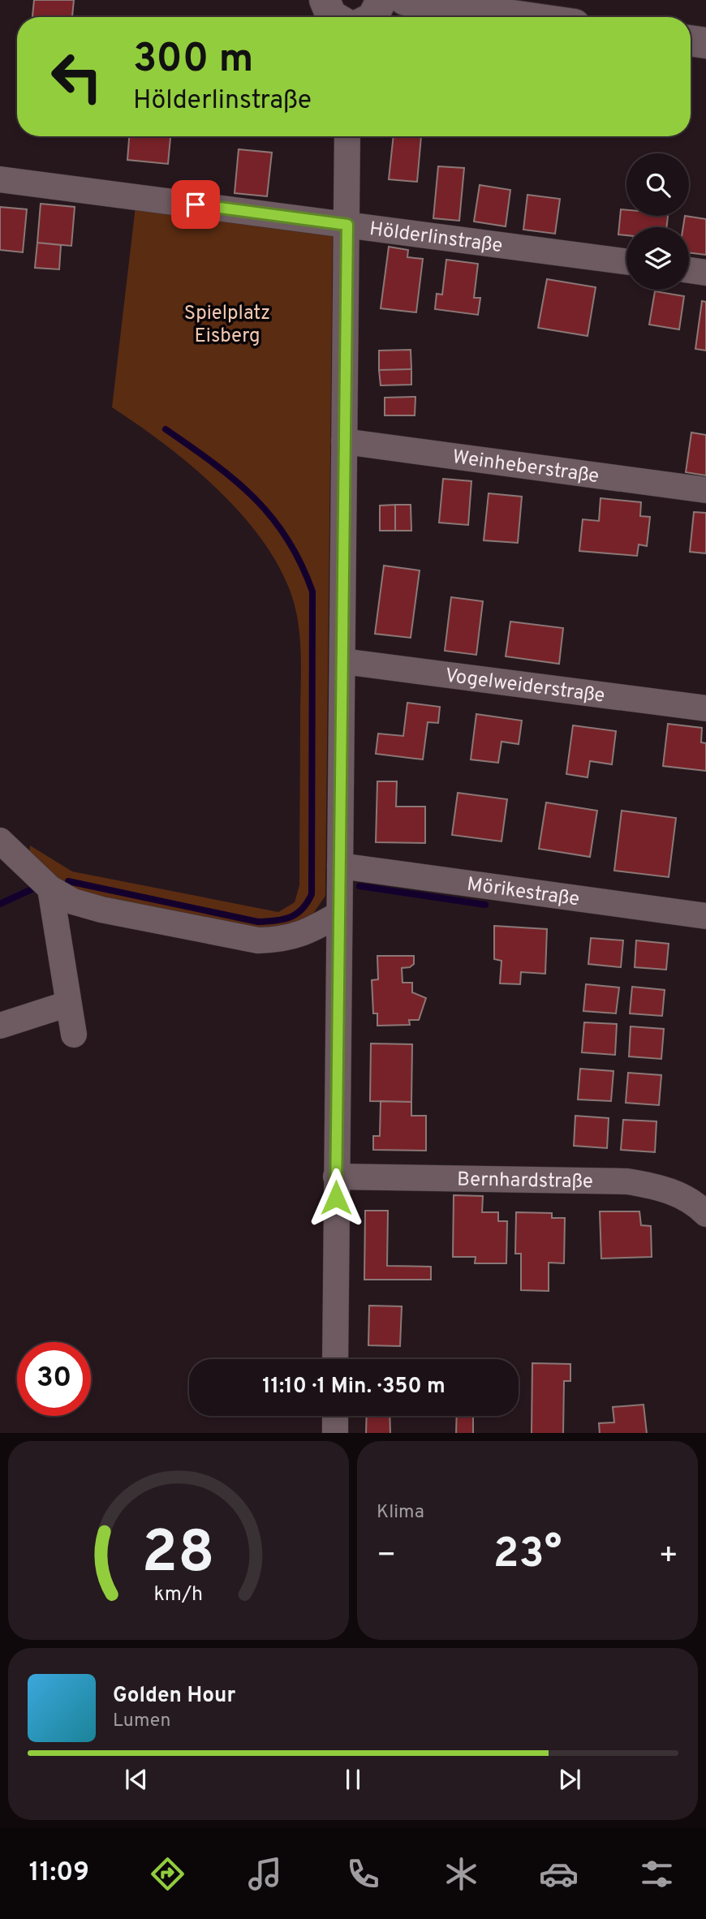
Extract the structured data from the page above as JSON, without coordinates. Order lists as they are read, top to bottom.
{
  "streets": {
    "street": [
      "Hölderlinstraße",
      "Weinheberstraße",
      "Vogelweiderstraße",
      "Mörikestraße",
      "Bernhardstraße"
    ]
  },
  "parks": ["Spielplatz Eisberg"],
  "page": {
    "turn": ["300 m", "Hölderlinstraße"],
    "limit": "30",
    "trip": "11:10 · 1 Min. · 350 m",
    "tile": "Klima",
    "heat": ["−", "23°", "+"],
    "song": ["Golden Hour", "Lumen"],
    "tabs": "11:09",
    "gauge": ["28", "km/h"]
  }
}
